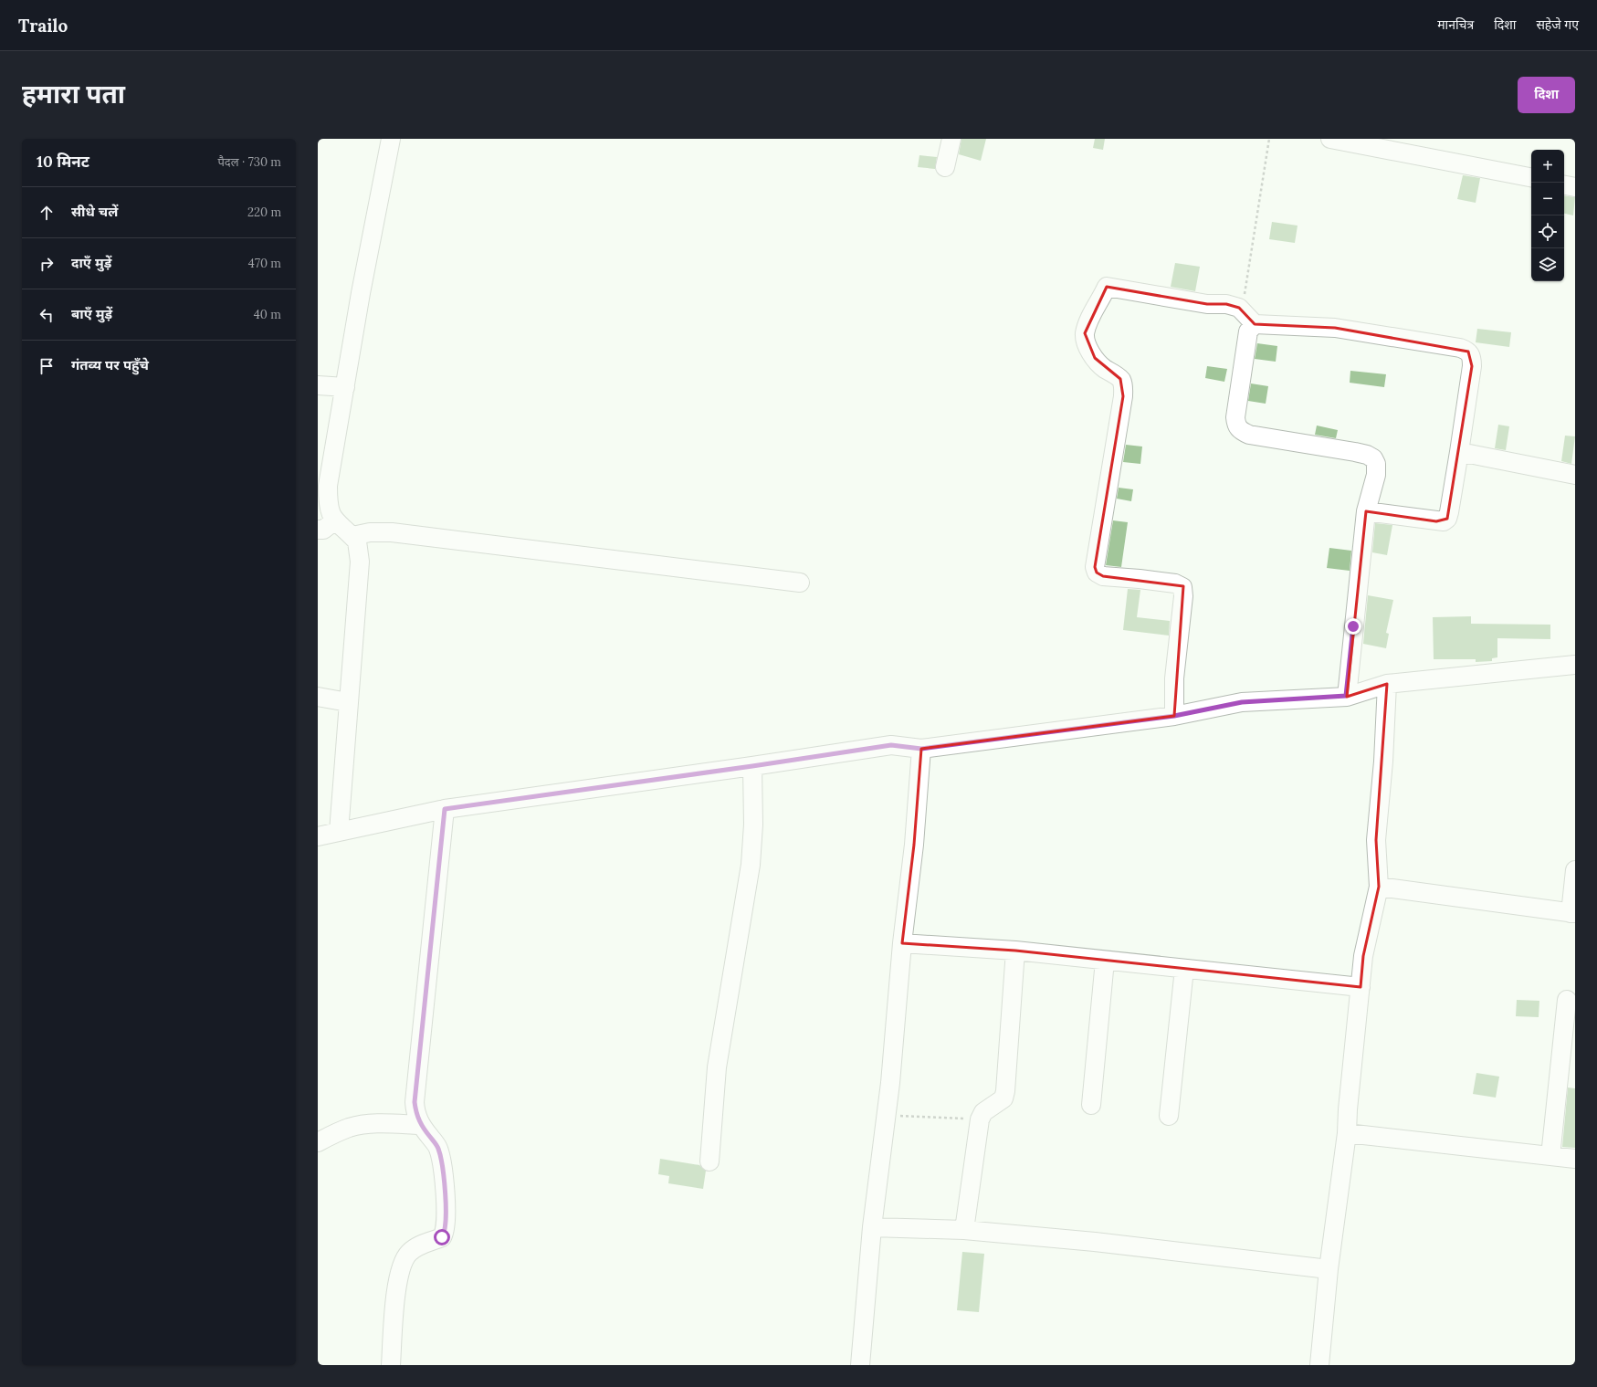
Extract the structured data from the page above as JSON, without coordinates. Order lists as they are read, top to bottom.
{
  "page": {
    "header": "Trailo",
    "nav": ["मानचित्र", "दिशा", "सहेजे गए"],
    "buttons": "दिशा",
    "title": "हमारा पता",
    "heading": ["10 मिनट", "पैदल · 730 m"],
    "map_buttons": ["+", "−"],
    "list": [
      ["सीधे चलें", "220 m"],
      ["दाएँ मुड़ें", "470 m"],
      ["बाएँ मुड़ें", "40 m"],
      "गंतव्य पर पहुँचे"
    ]
  }
}
